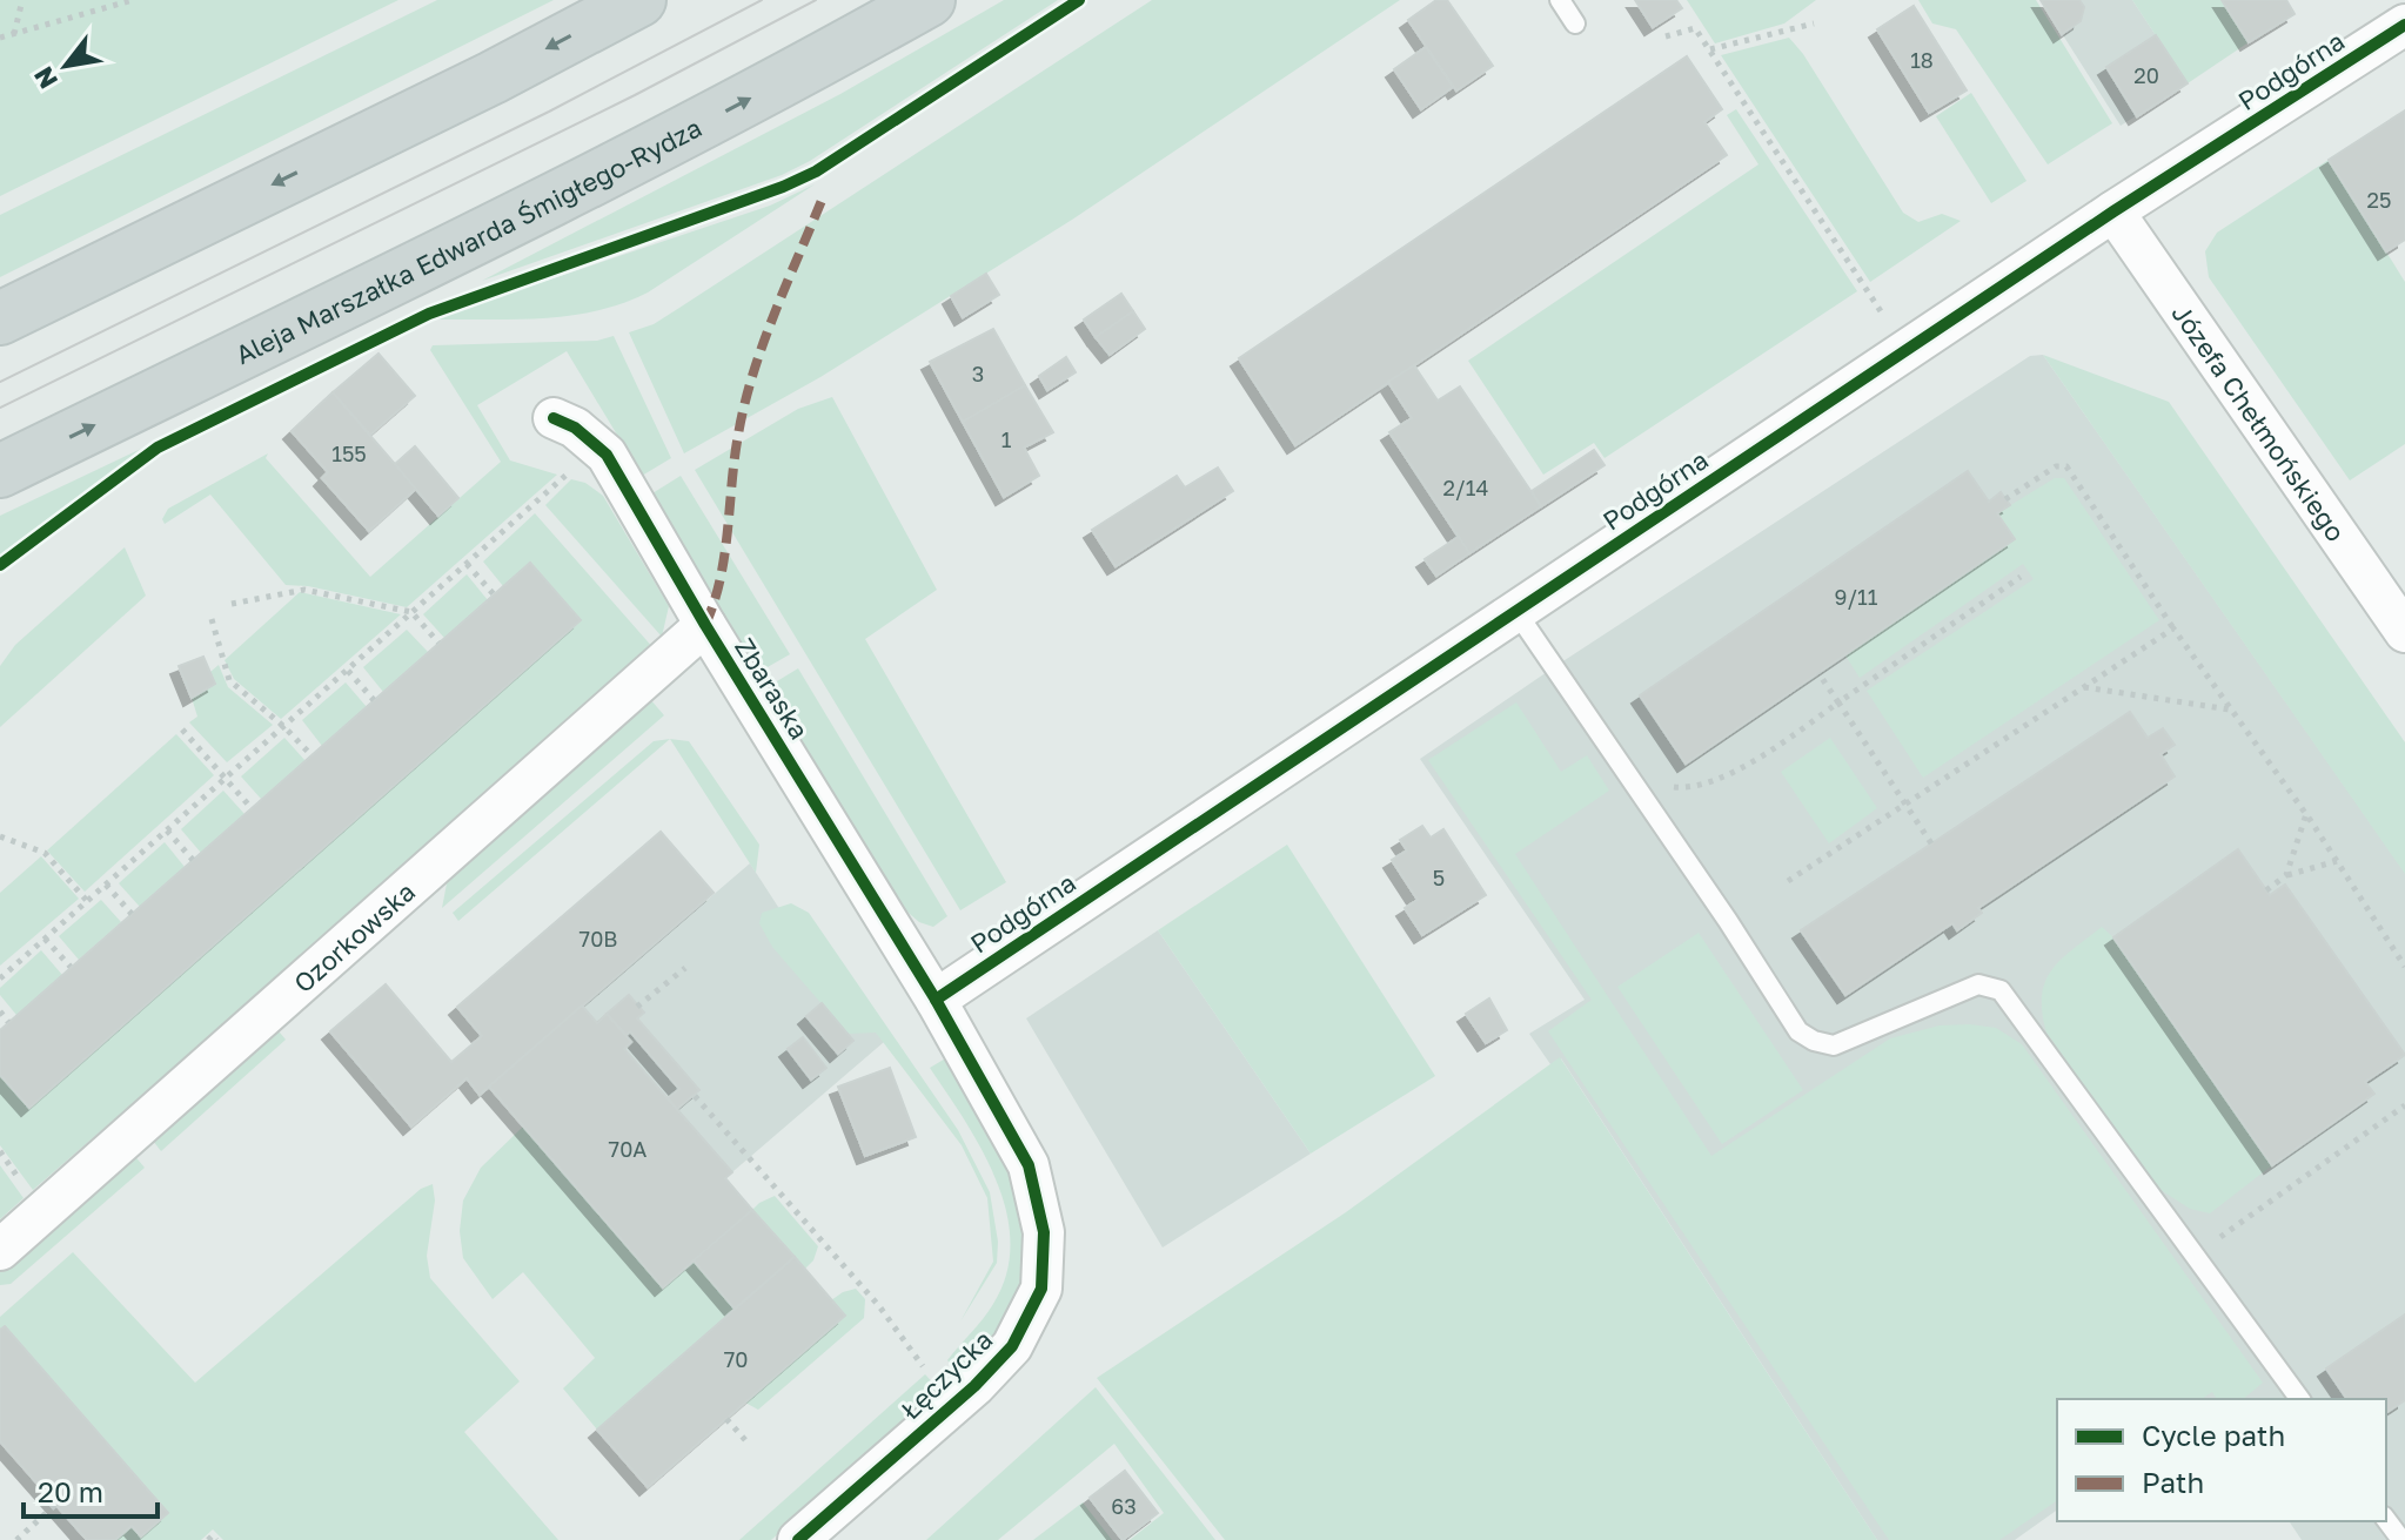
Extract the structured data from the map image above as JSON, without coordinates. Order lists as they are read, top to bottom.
{
  "streets": {
    "main road": ["Aleja Marszałka Edwarda Śmigłego-Rydza"],
    "street": [
      "Podgórna",
      "Józefa Chełmońskiego",
      "Zbaraska",
      "Ozorkowska",
      "Łęczycka"
    ]
  },
  "crossings": [
    ["Podgórna", "Józefa Chełmońskiego"],
    ["Podgórna", "Zbaraska"],
    ["Podgórna", "Łęczycka"],
    ["Zbaraska", "Ozorkowska"],
    ["Zbaraska", "Łęczycka"]
  ],
  "house_numbers": [
    "18",
    "20",
    "25",
    "3",
    "1",
    "155",
    "2/14",
    "9/11",
    "5",
    "70B",
    "70A",
    "70",
    "63"
  ],
  "legend": ["Cycle path", "Path"],
  "scale_bar": "20 m",
  "north": "bottom left"
}
